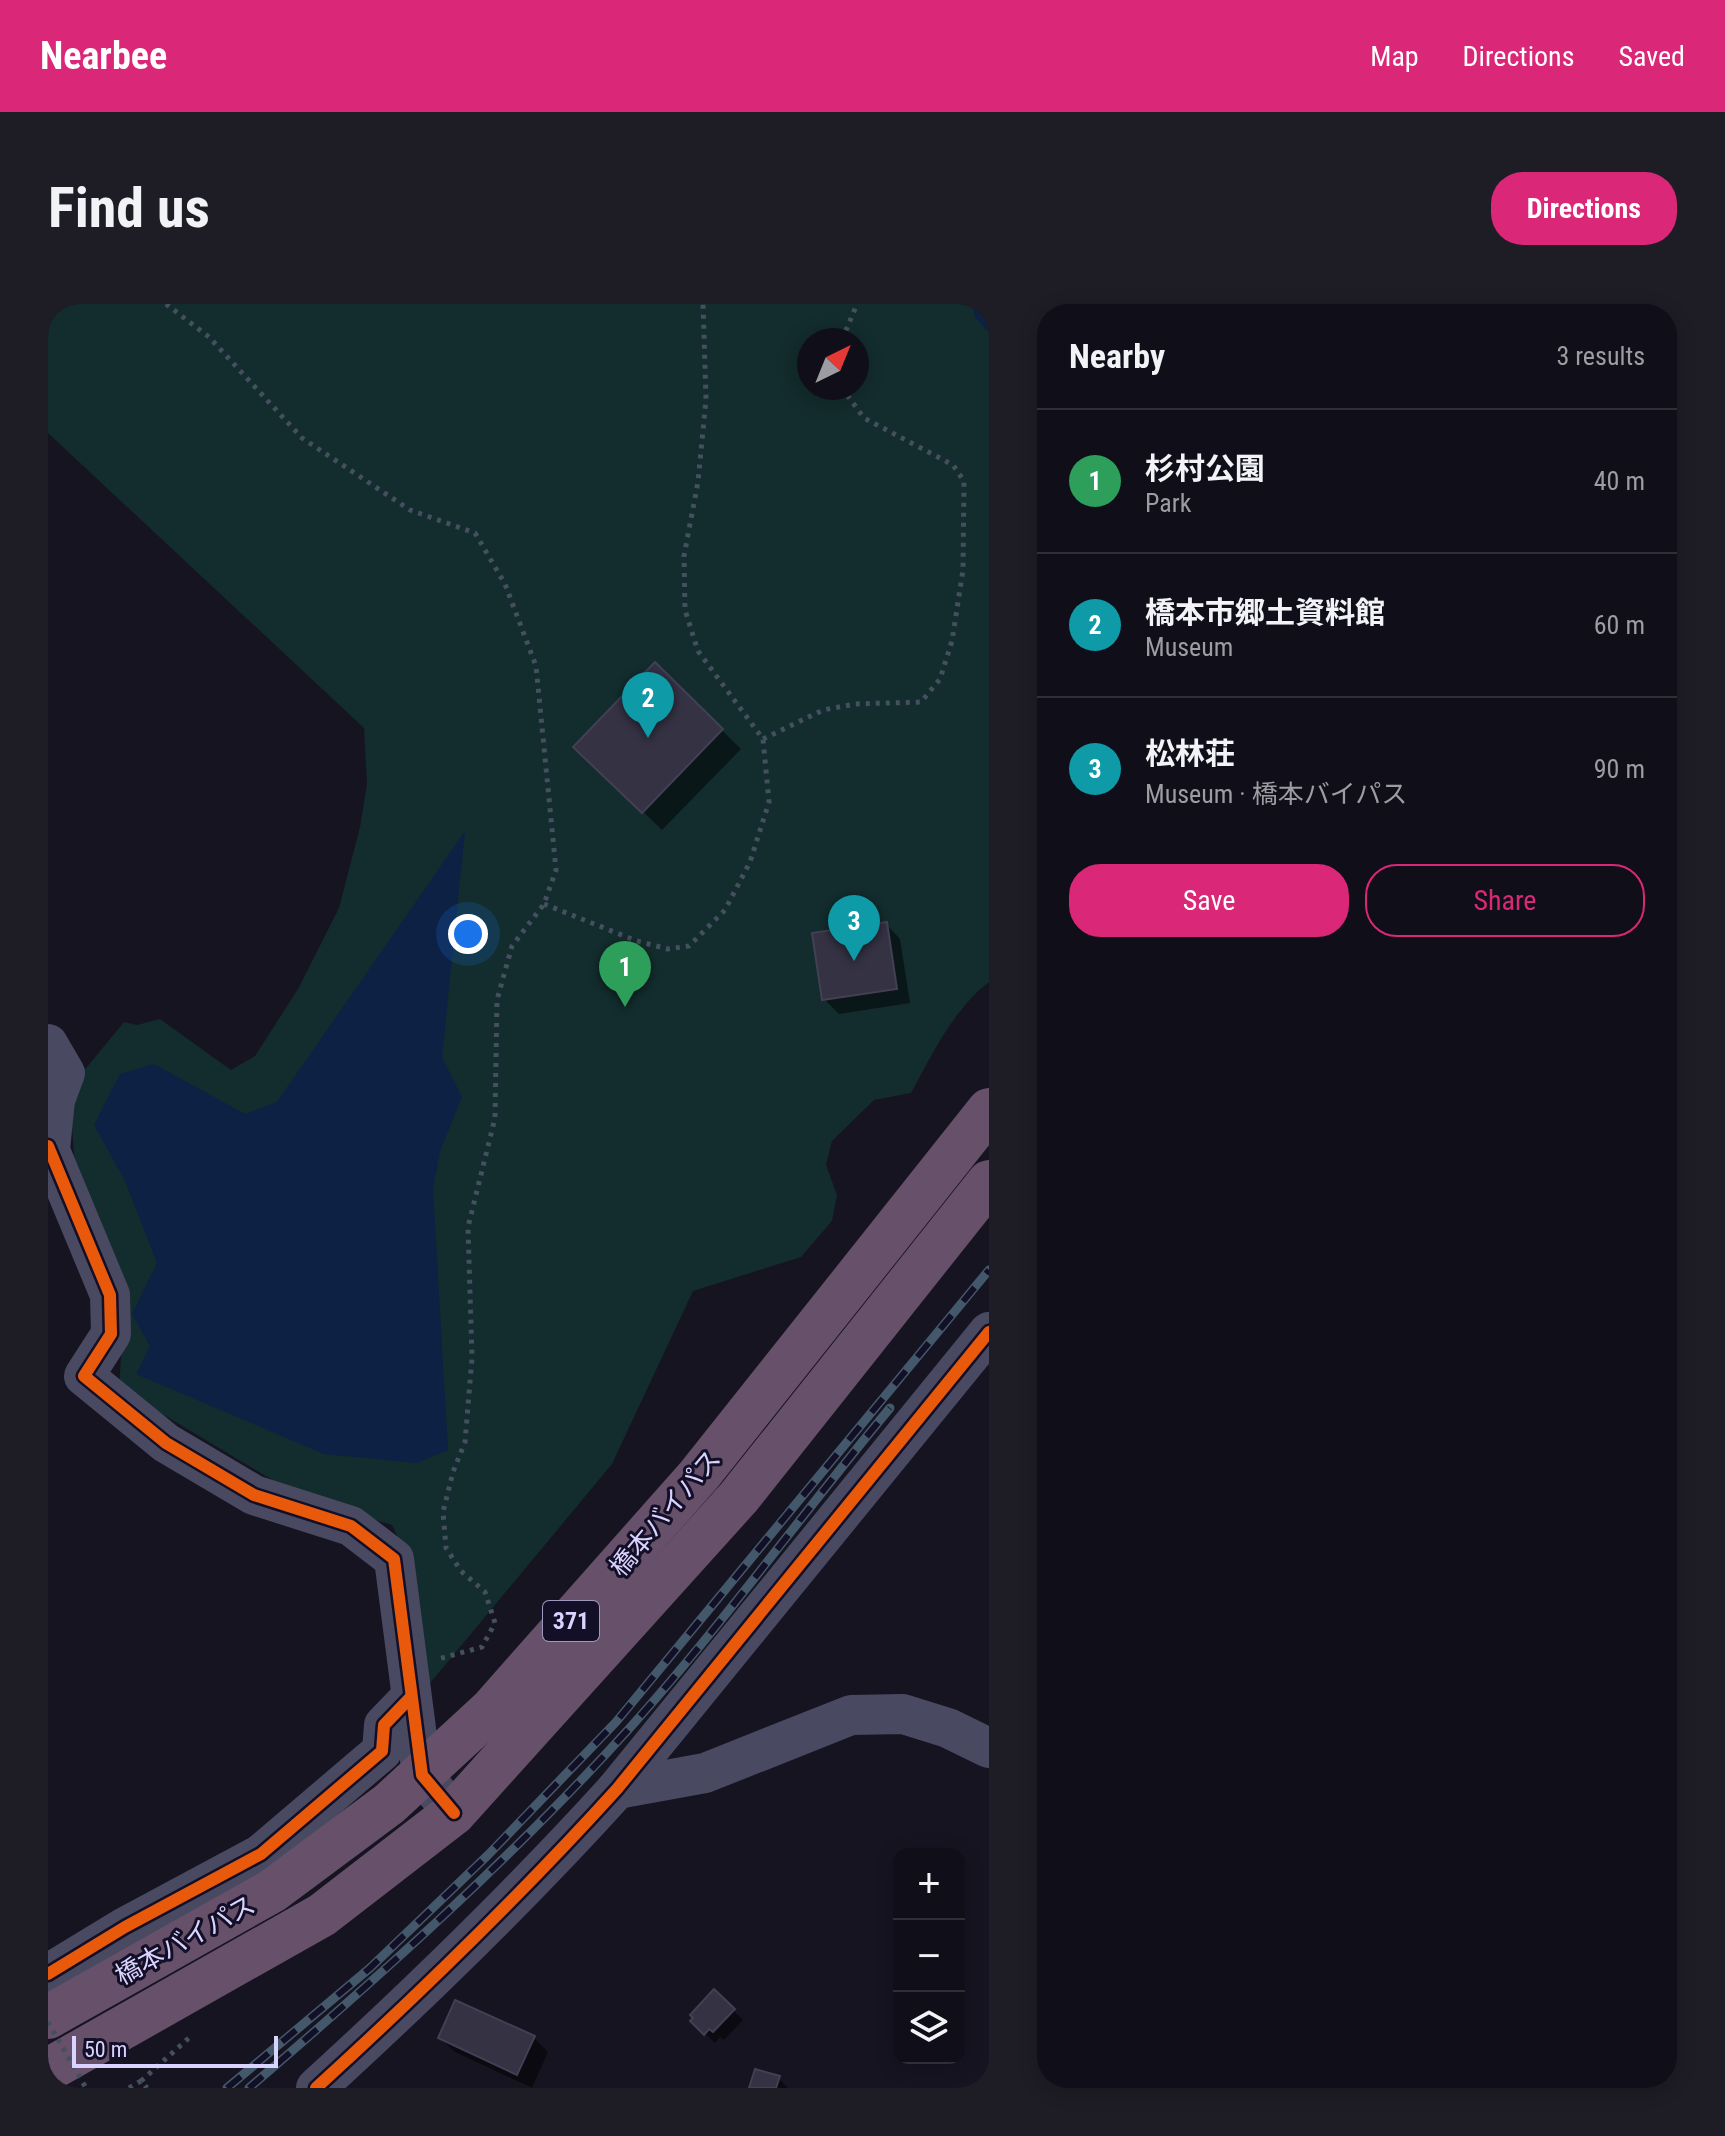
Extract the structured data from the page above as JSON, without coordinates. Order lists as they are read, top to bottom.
{
  "streets": {
    "highway": ["橋本バイパス", "371"]
  },
  "scale_bar": "50 m",
  "north": "top right",
  "page": {
    "header": "Nearbee",
    "nav": ["Map", "Directions", "Saved"],
    "buttons": [
      "Directions",
      ["Save", "Share"]
    ],
    "title": "Find us",
    "heading": ["Nearby", "3 results"],
    "list": [
      {
        "mark": "1",
        "name": "杉村公園",
        "note": "Park",
        "value": "40 m"
      },
      {
        "mark": "2",
        "name": "橋本市郷土資料館",
        "note": "Museum",
        "value": "60 m"
      },
      {
        "mark": "3",
        "name": "松林荘",
        "note": "Museum · 橋本バイパス",
        "value": "90 m"
      }
    ],
    "pins": ["2", "3", "1"],
    "map_buttons": ["+", "−"],
    "scale": "50 m"
  }
}
